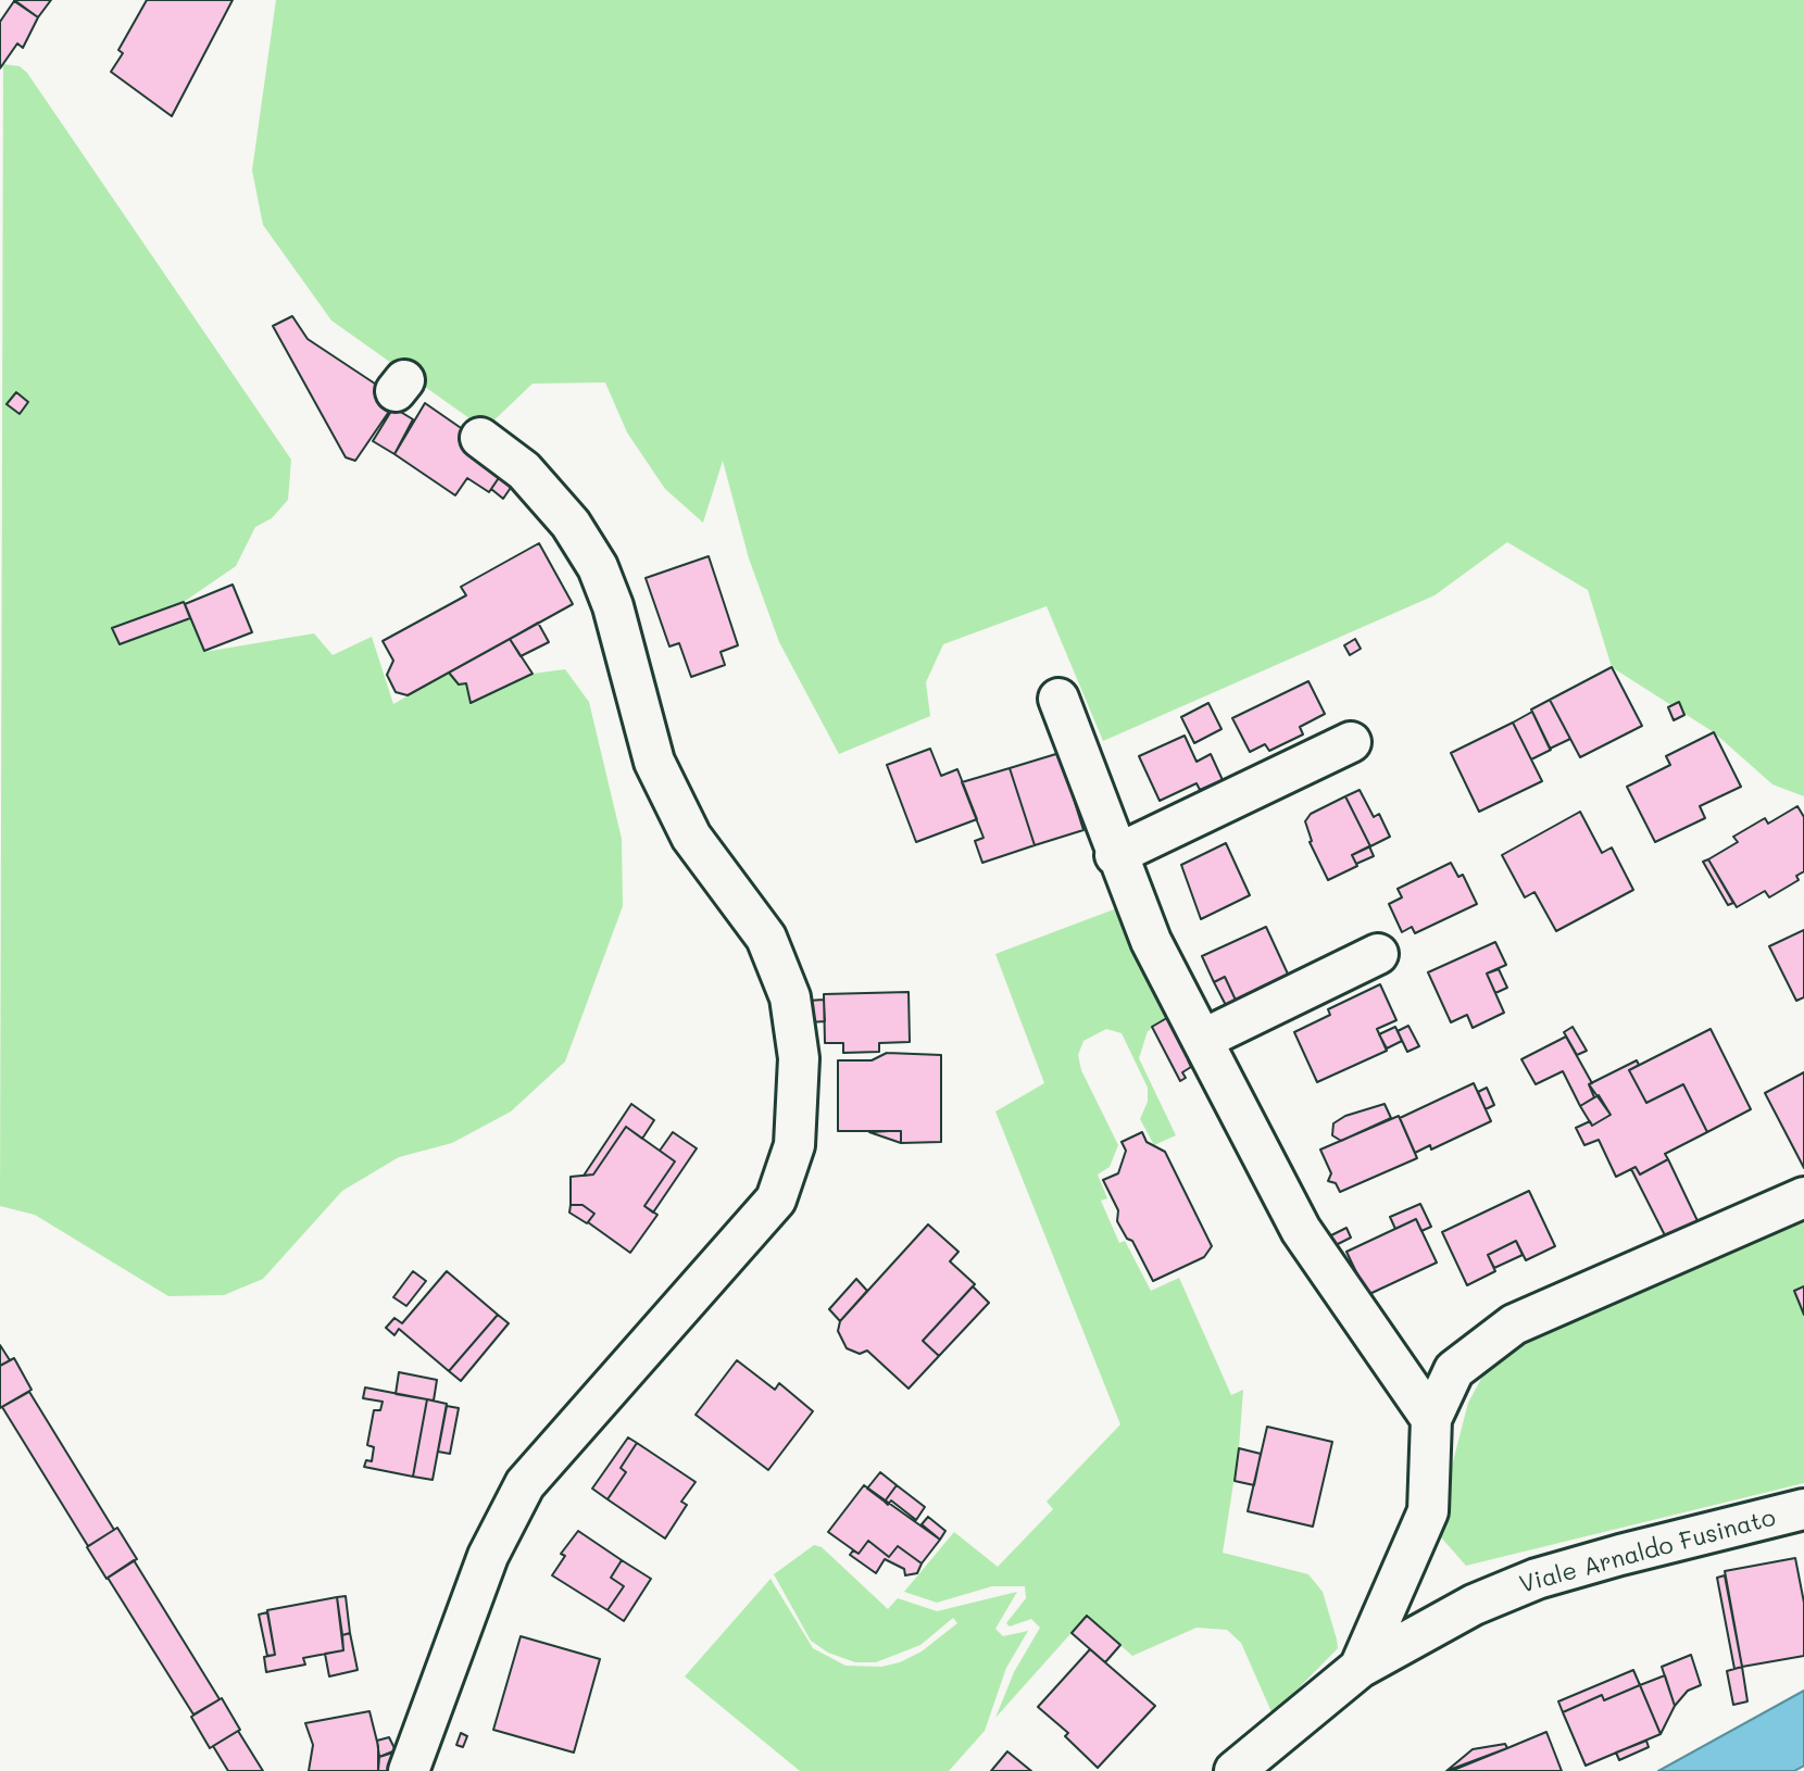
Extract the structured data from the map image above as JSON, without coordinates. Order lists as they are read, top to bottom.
{
  "streets": {
    "street": ["Viale Arnaldo Fusinato"]
  }
}
